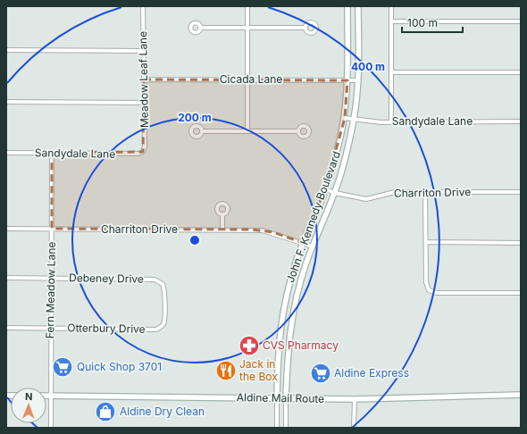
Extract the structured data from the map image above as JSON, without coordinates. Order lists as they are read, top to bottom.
{
  "streets": {
    "main road": ["John F. Kennedy Boulevard", "Aldine Mail Route"],
    "street": [
      "Meadow Leaf Lane",
      "Cicada Lane",
      "Sandydale Lane",
      "Charriton Drive",
      "Debeney Drive",
      "Fern Meadow Lane",
      "Otterbury Drive"
    ]
  },
  "crossings": [
    ["Meadow Leaf Lane", "Cicada Lane"],
    ["Meadow Leaf Lane", "Sandydale Lane"],
    ["Cicada Lane", "John F. Kennedy Boulevard"],
    ["Sandydale Lane", "John F. Kennedy Boulevard"],
    ["Sandydale Lane", "Fern Meadow Lane"],
    ["Charriton Drive", "John F. Kennedy Boulevard"],
    ["Charriton Drive", "Fern Meadow Lane"],
    ["John F. Kennedy Boulevard", "Aldine Mail Route"],
    ["Debeney Drive", "Fern Meadow Lane"],
    ["Debeney Drive", "Otterbury Drive"],
    ["Fern Meadow Lane", "Otterbury Drive"],
    ["Fern Meadow Lane", "Aldine Mail Route"]
  ],
  "places": {
    "pharmacy": ["CVS Pharmacy"],
    "supermarket": ["Quick Shop 3701", "Aldine Express"],
    "restaurant": ["Jack in the Box"],
    "shop": ["Aldine Dry Clean"]
  },
  "scale_bar": "100 m",
  "north": "top",
  "rings": ["400 m", "200 m"]
}
